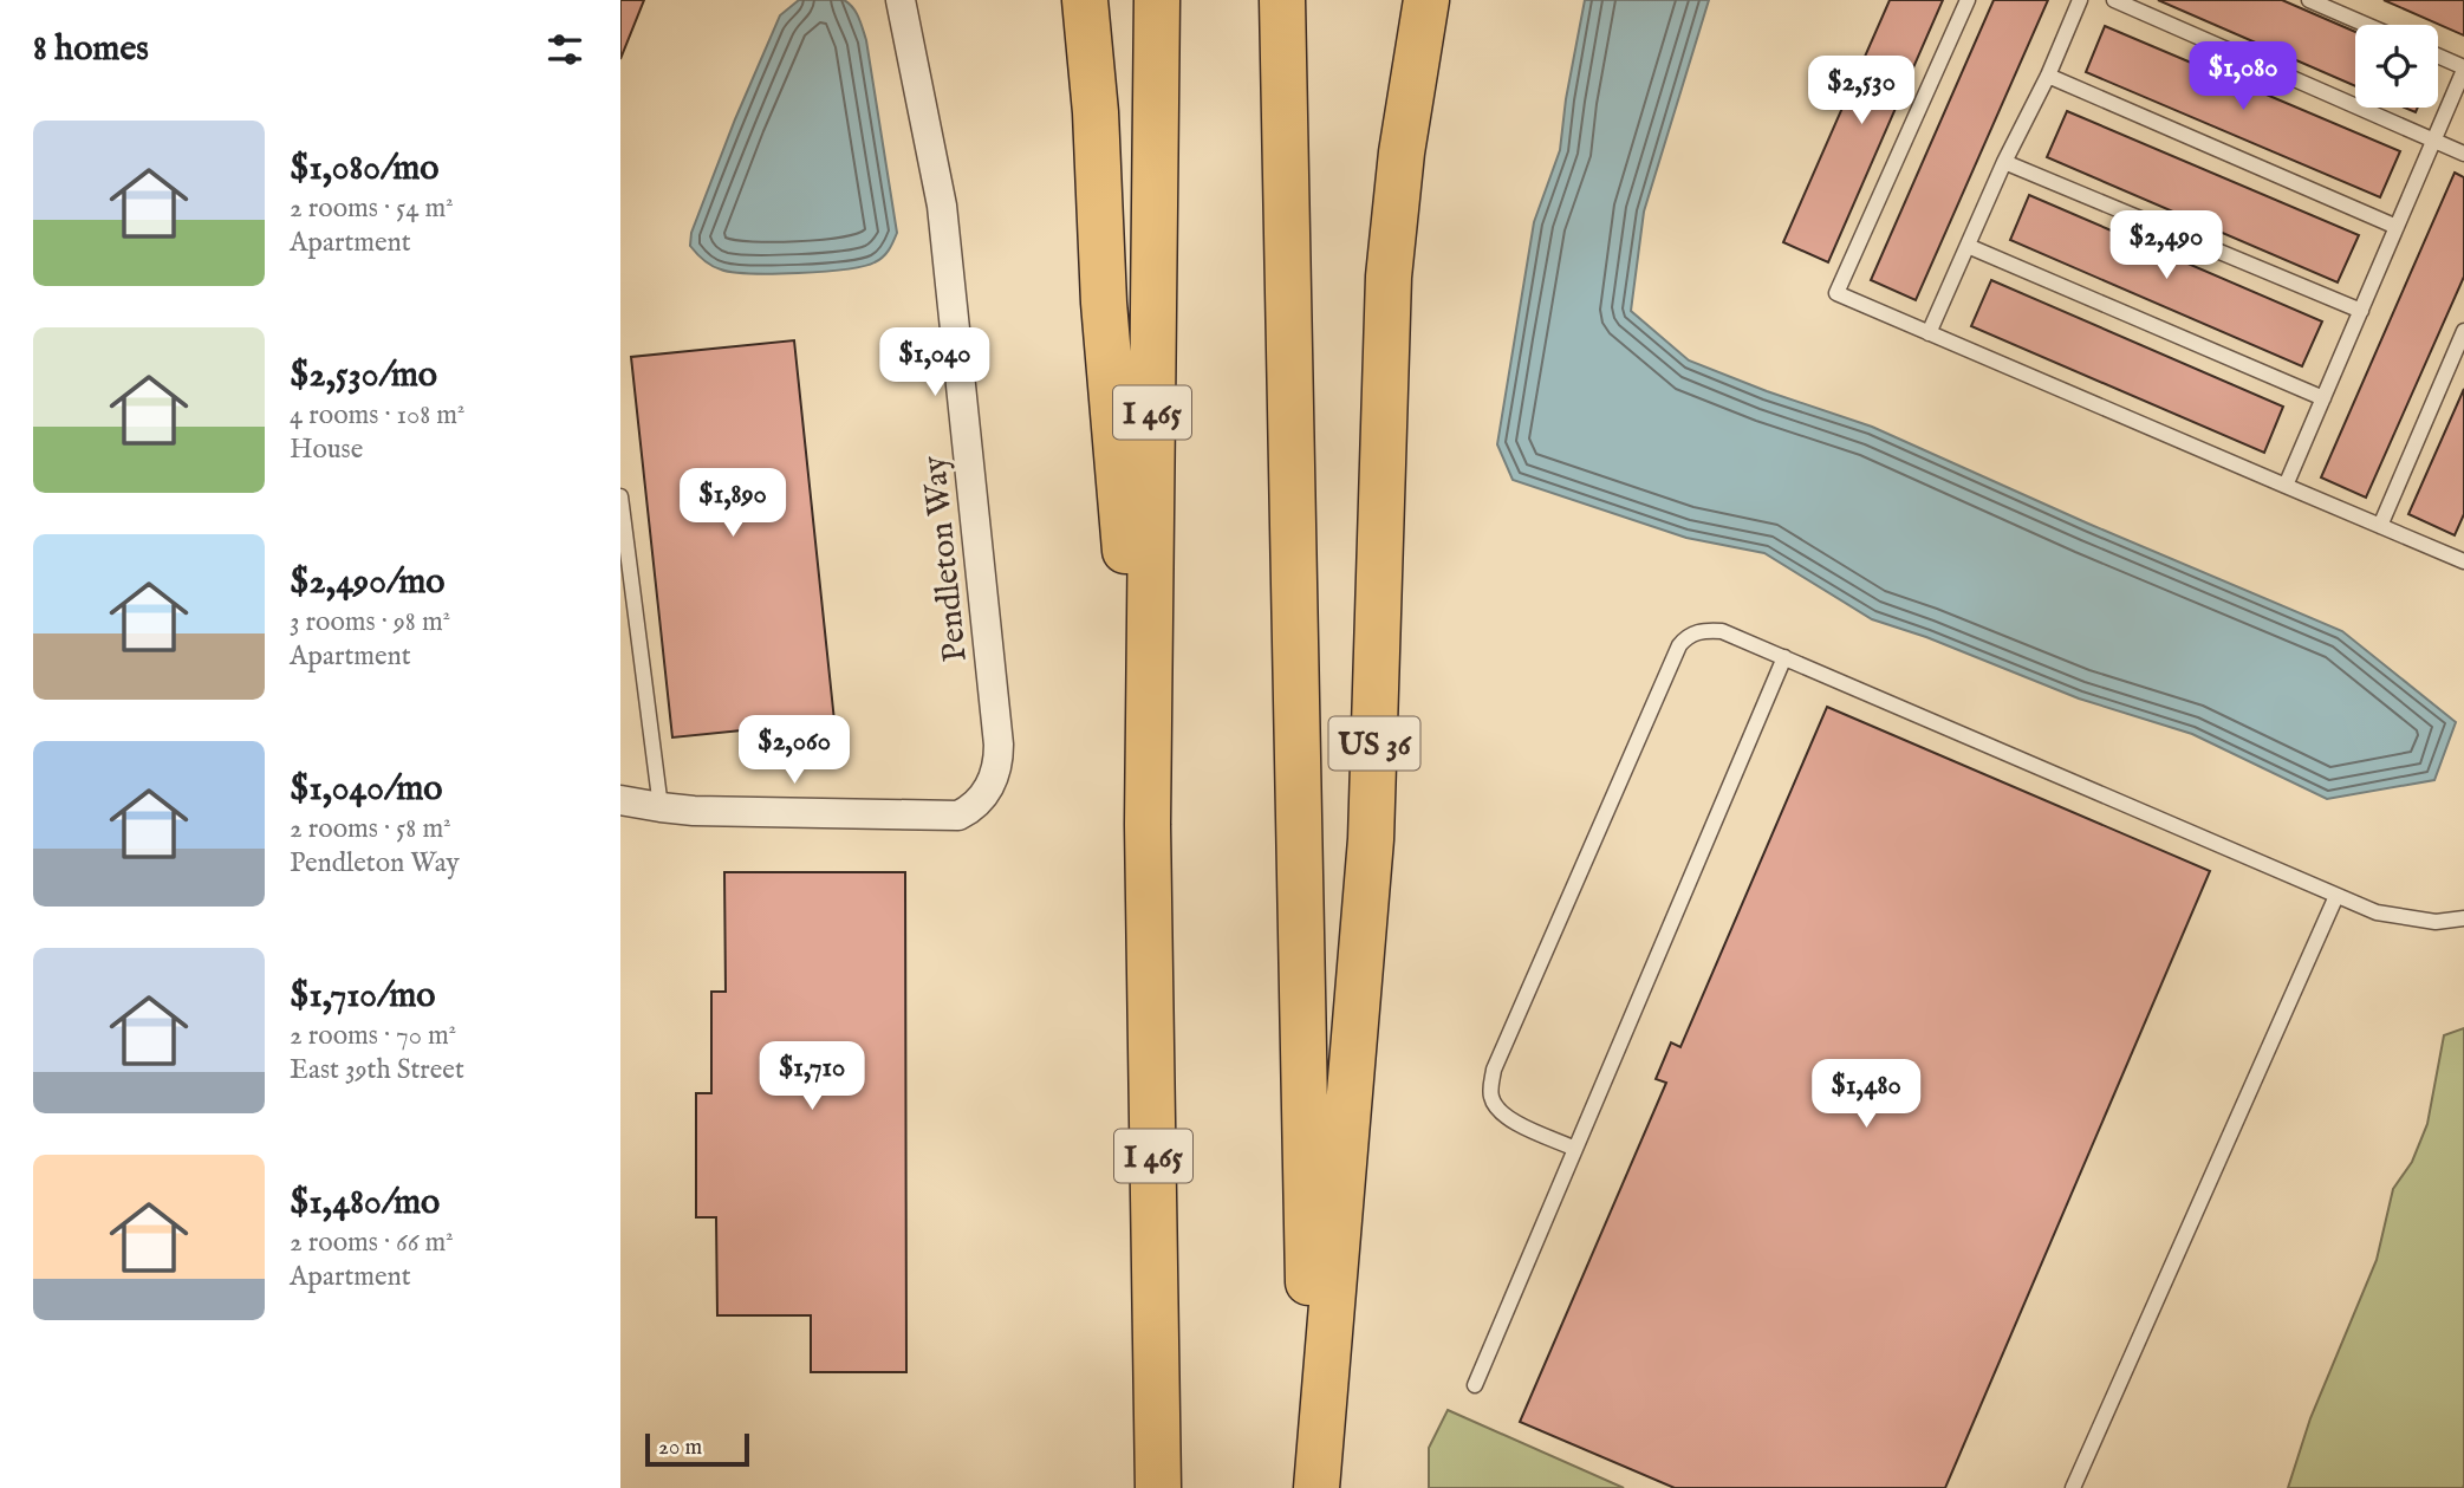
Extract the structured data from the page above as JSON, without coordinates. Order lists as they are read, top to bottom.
{
  "streets": {
    "highway": ["I 465", "US 36"],
    "street": ["Pendleton Way"]
  },
  "scale_bar": "20 m",
  "page": {
    "heading": "8 homes",
    "price": [
      "$1,080",
      "$2,530",
      "$2,490",
      "$1,040",
      "$1,890",
      "$2,060",
      "$1,710",
      "$1,480"
    ],
    "list": [
      {
        "name": "$1,080/mo",
        "note": "2 rooms · 54 m² · Apartment"
      },
      {
        "name": "$2,530/mo",
        "note": "4 rooms · 108 m² · House"
      },
      {
        "name": "$2,490/mo",
        "note": "3 rooms · 98 m² · Apartment"
      },
      {
        "name": "$1,040/mo",
        "note": "2 rooms · 58 m² · Pendleton Way"
      },
      {
        "name": "$1,710/mo",
        "note": "2 rooms · 70 m² · East 39th Street"
      },
      {
        "name": "$1,480/mo",
        "note": "2 rooms · 66 m² · Apartment"
      }
    ],
    "scale": "20 m"
  }
}
